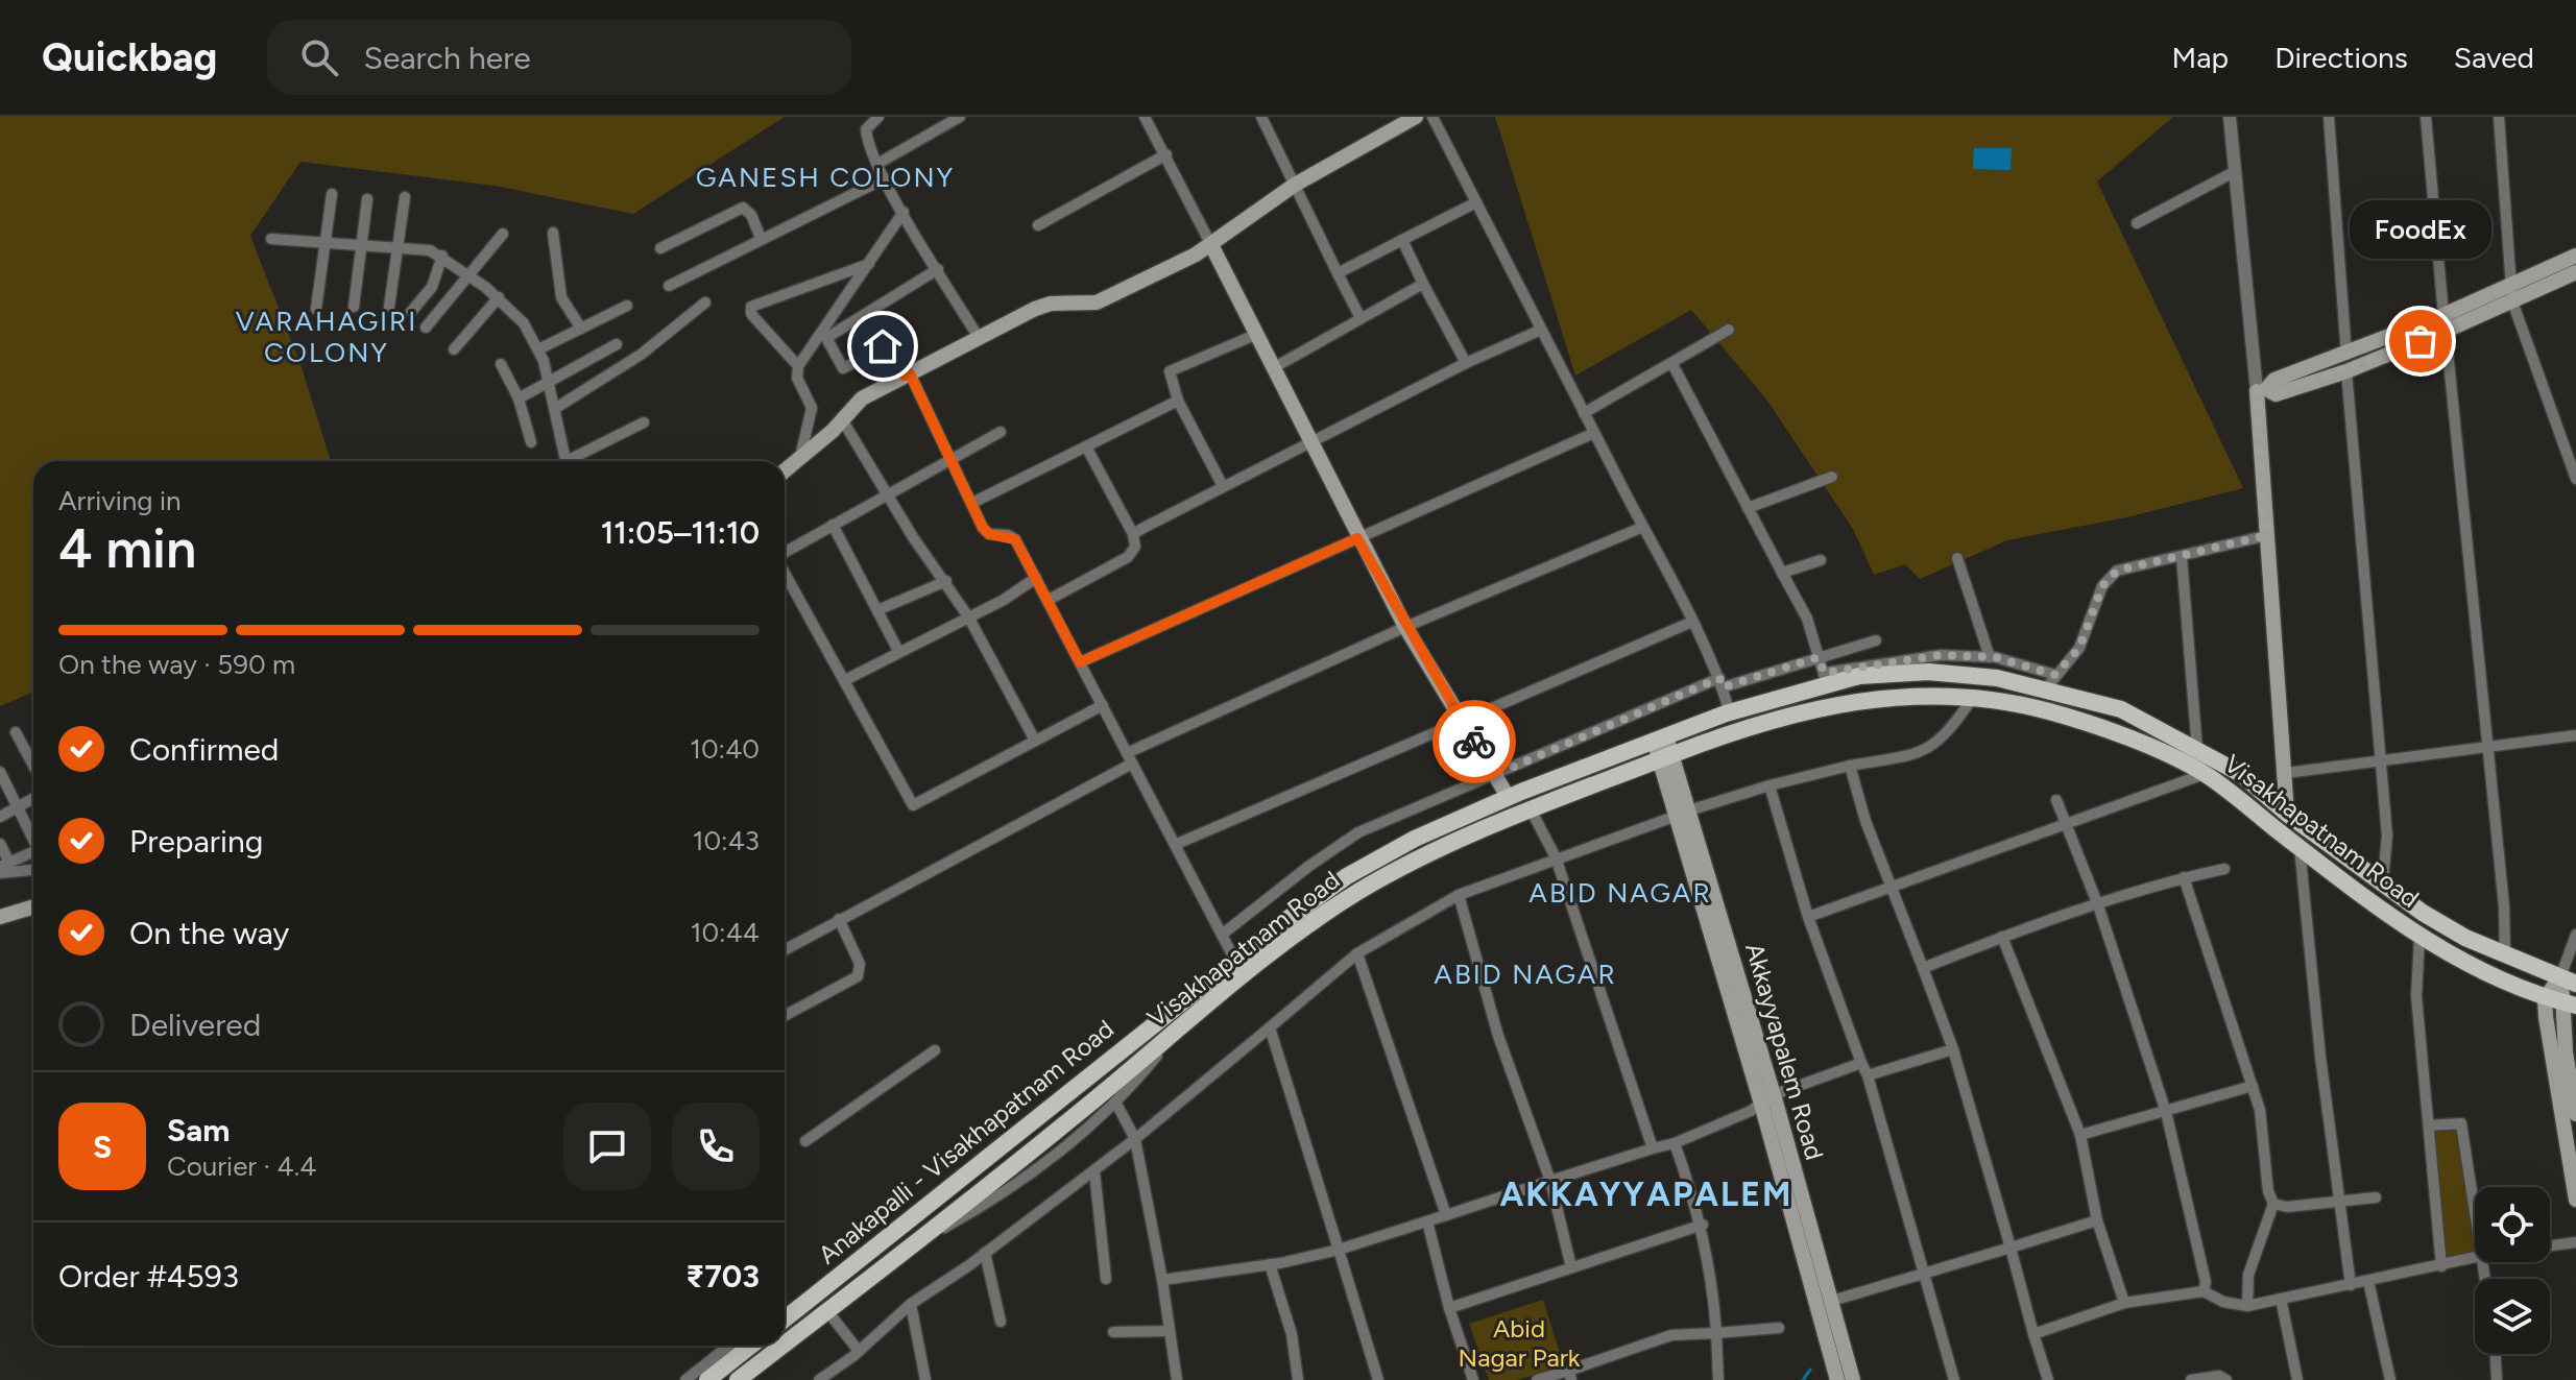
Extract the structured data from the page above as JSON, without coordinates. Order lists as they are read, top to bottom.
{
  "streets": {
    "main road": ["Visakhapatnam Road", "Akkayyapalem Road", "Anakapalli - Visakhapatnam Road"]
  },
  "crossings": [
    ["Visakhapatnam Road", "Akkayyapalem Road"],
    ["Akkayyapalem Road", "Anakapalli - Visakhapatnam Road"]
  ],
  "districts": [
    "GANESH COLONY",
    "VARAHAGIRI COLONY",
    "ABID NAGAR",
    "ABID NAGAR",
    "AKKAYYAPALEM"
  ],
  "parks": ["Abid Nagar Park"],
  "places": ["FoodEx"],
  "page": {
    "header": "Quickbag",
    "search": "Search here",
    "nav": ["Map", "Directions", "Saved"],
    "bubble": "FoodEx",
    "heading": ["4 min", "Arriving in", "11:05–11:10"],
    "panel": [
      "Sam",
      "Courier · 4.4",
      "Order #4593",
      "₹703"
    ],
    "bar": "On the way · 590 m",
    "list": [
      ["Confirmed", "10:40"],
      ["Preparing", "10:43"],
      ["On the way", "10:44"],
      "Delivered"
    ],
    "round": "S"
  }
}
